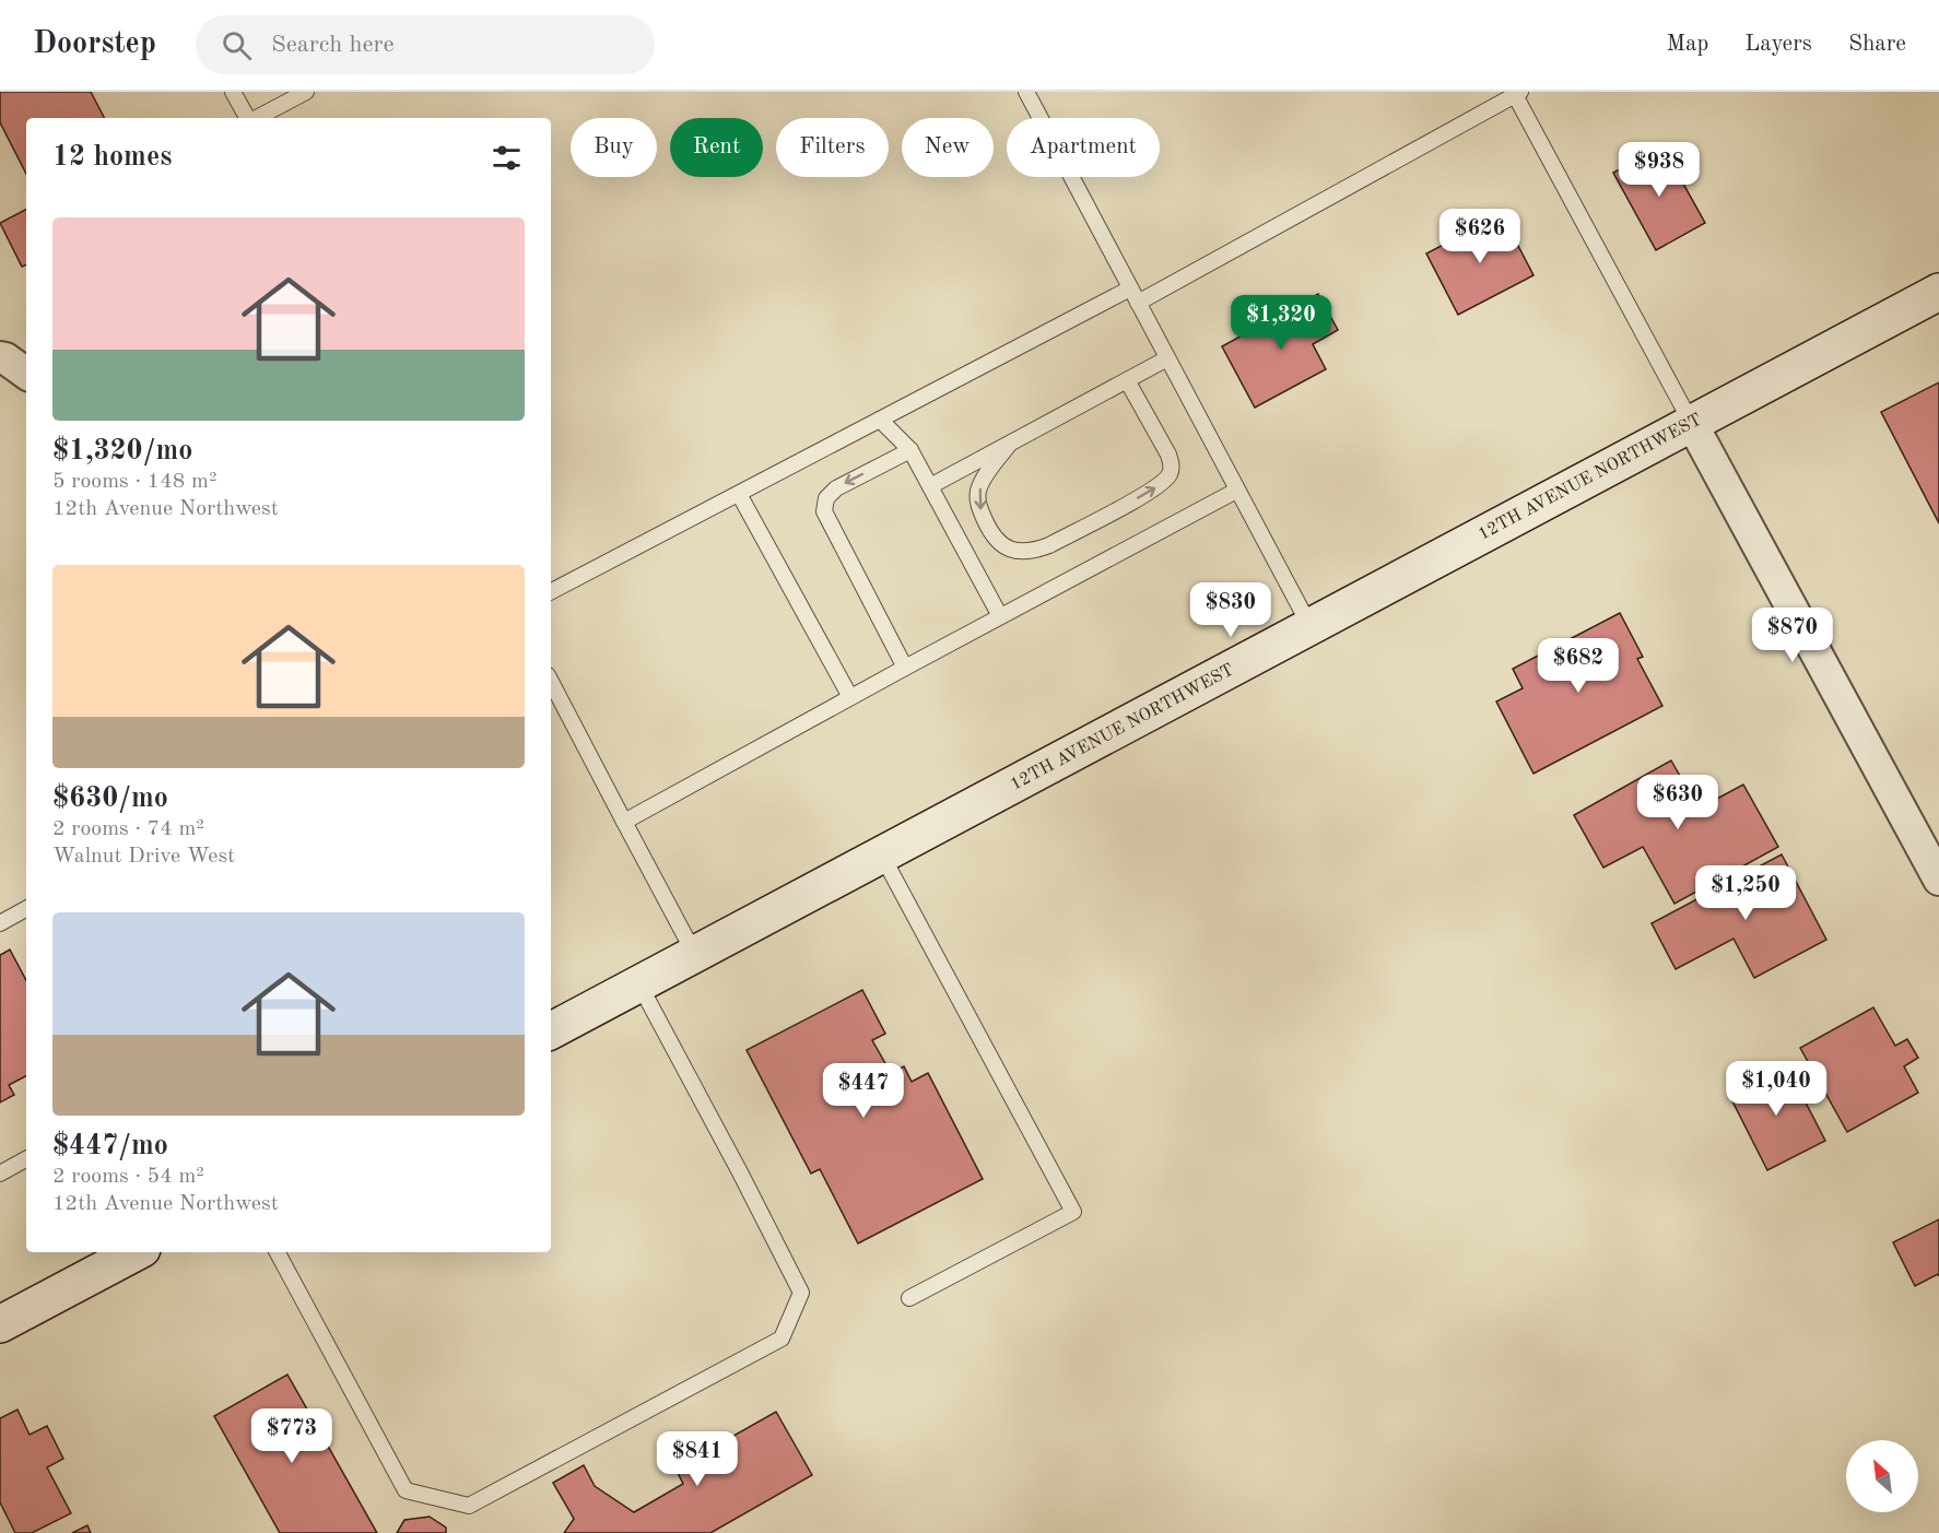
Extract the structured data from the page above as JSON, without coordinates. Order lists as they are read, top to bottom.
{
  "streets": {
    "main road": ["12TH AVENUE NORTHWEST"]
  },
  "north": "top left",
  "page": {
    "header": "Doorstep",
    "search": "Search here",
    "nav": ["Map", "Layers", "Share"],
    "chip": [
      "Buy",
      "Rent",
      "Filters",
      "New",
      "Apartment"
    ],
    "heading": "12 homes",
    "price": [
      "$938",
      "$626",
      "$1,320",
      "$830",
      "$870",
      "$682",
      "$630",
      "$1,250",
      "$1,040",
      "$447",
      "$773",
      "$841"
    ],
    "list": [
      {
        "name": "$1,320/mo",
        "note": "5 rooms · 148 m² · 12th Avenue Northwest"
      },
      {
        "name": "$630/mo",
        "note": "2 rooms · 74 m² · Walnut Drive West"
      },
      {
        "name": "$447/mo",
        "note": "2 rooms · 54 m² · 12th Avenue Northwest"
      }
    ]
  }
}
